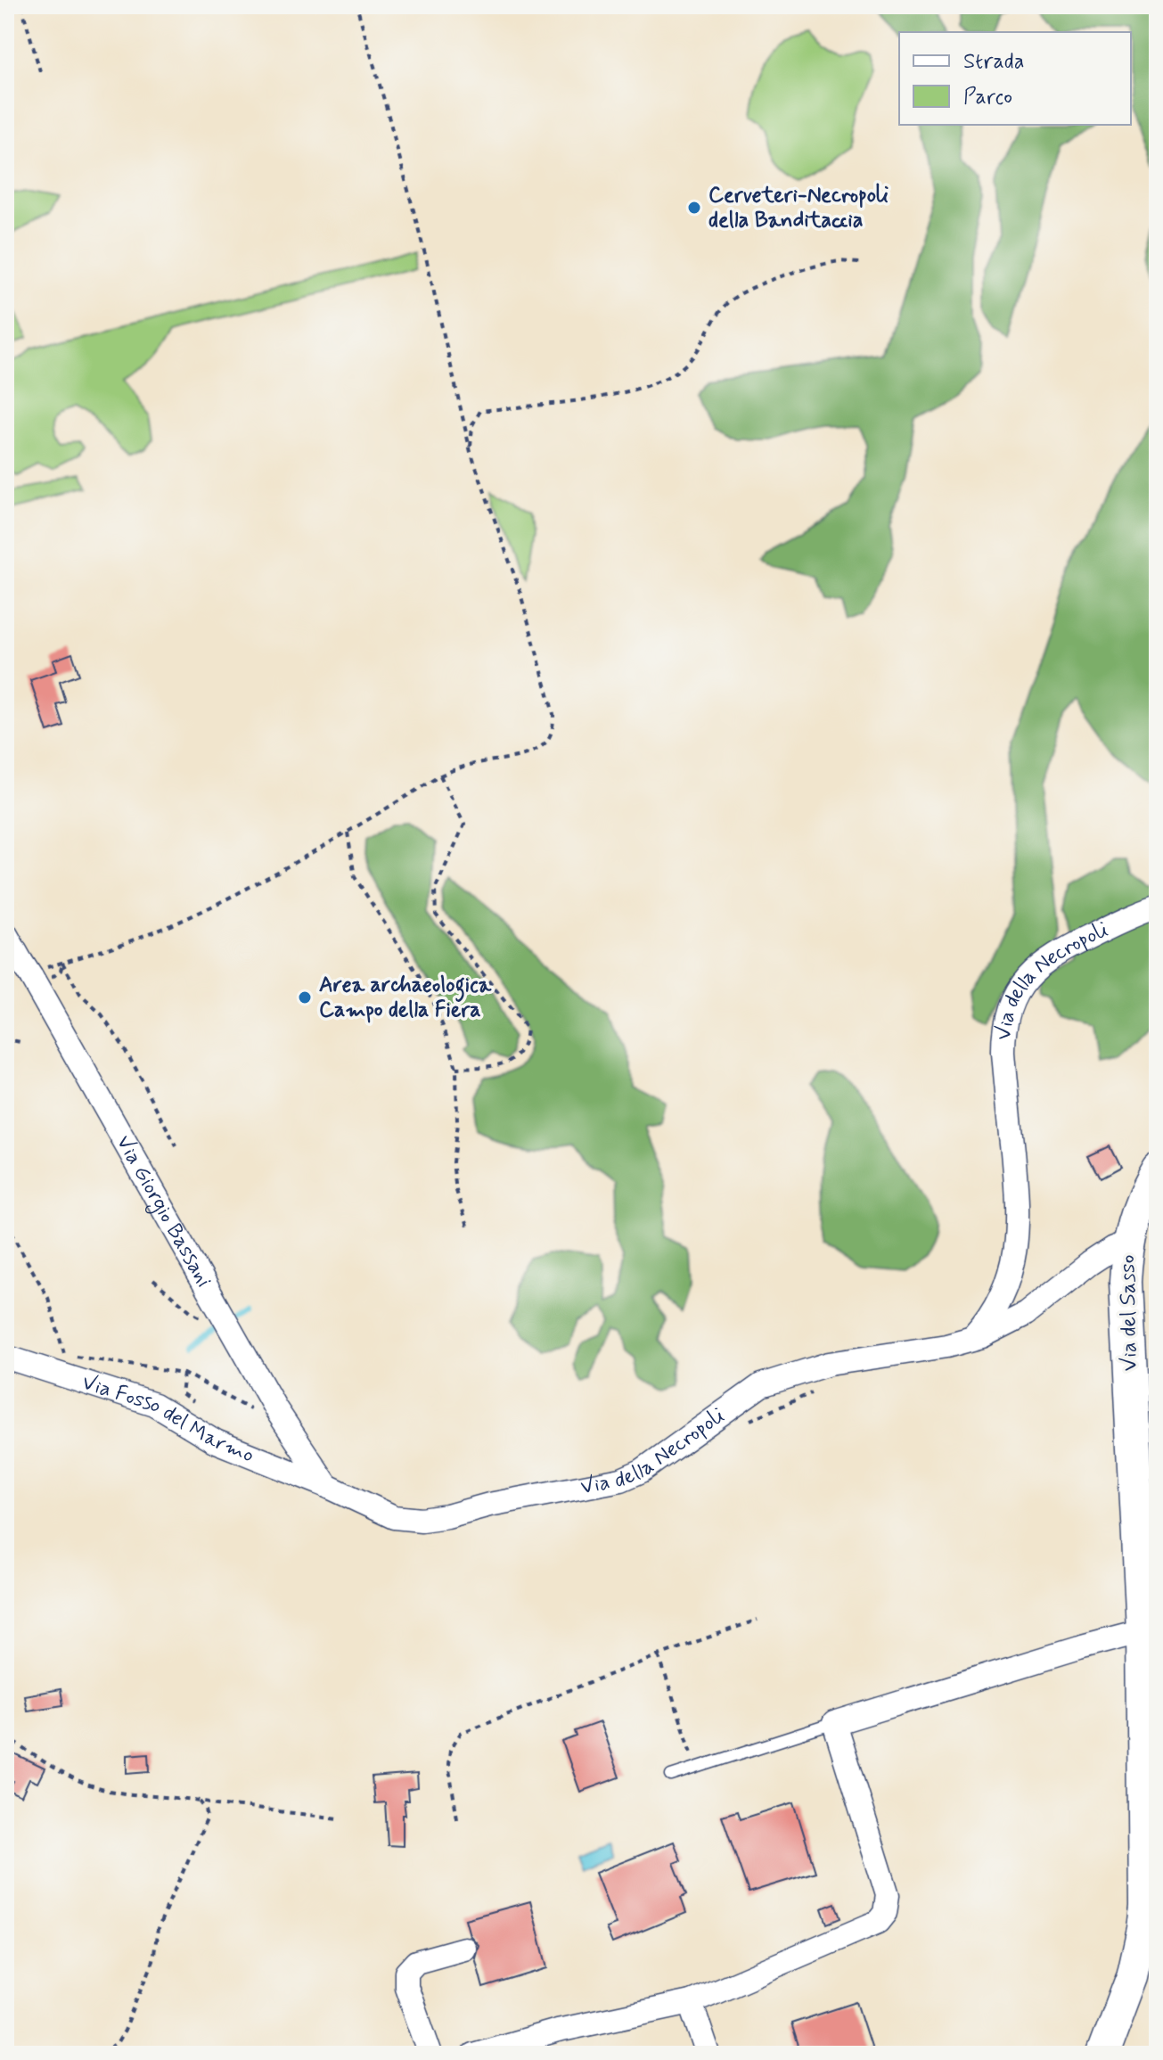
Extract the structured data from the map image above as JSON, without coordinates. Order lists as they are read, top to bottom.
{
  "streets": {
    "street": [
      "Via della Necropoli",
      "Via Giorgio Bassani",
      "Via del Sasso",
      "Via Fosso del Marmo"
    ]
  },
  "crossings": [
    ["Via della Necropoli", "Via Giorgio Bassani"],
    ["Via della Necropoli", "Via del Sasso"],
    ["Via della Necropoli", "Via Fosso del Marmo"],
    ["Via Giorgio Bassani", "Via Fosso del Marmo"]
  ],
  "places": ["Cerveteri-Necropoli della Banditaccia", "Area archaeologica Campo della Fiera"],
  "legend": ["Strada", "Parco"]
}
